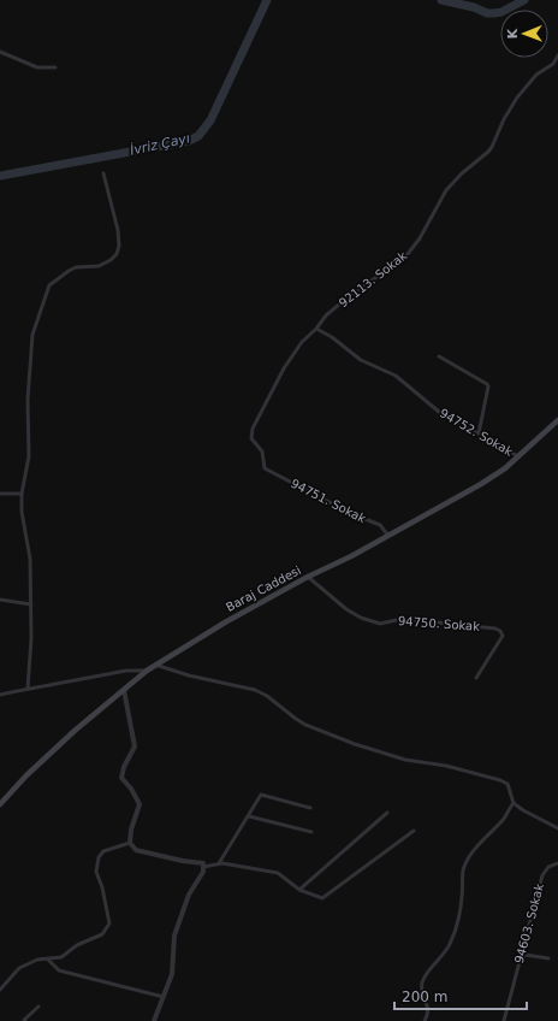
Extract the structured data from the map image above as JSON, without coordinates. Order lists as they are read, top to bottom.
{
  "streets": {
    "main road": ["Baraj Caddesi"],
    "street": [
      "92113. Sokak",
      "94752. Sokak",
      "94751. Sokak",
      "94750. Sokak",
      "94603. Sokak"
    ]
  },
  "crossings": [
    ["92113. Sokak", "94752. Sokak"],
    ["92113. Sokak", "94751. Sokak"],
    ["94752. Sokak", "Baraj Caddesi"],
    ["94751. Sokak", "Baraj Caddesi"],
    ["Baraj Caddesi", "94750. Sokak"]
  ],
  "water": ["İvriz Çayı"],
  "scale_bar": "200 m",
  "north": "left"
}
